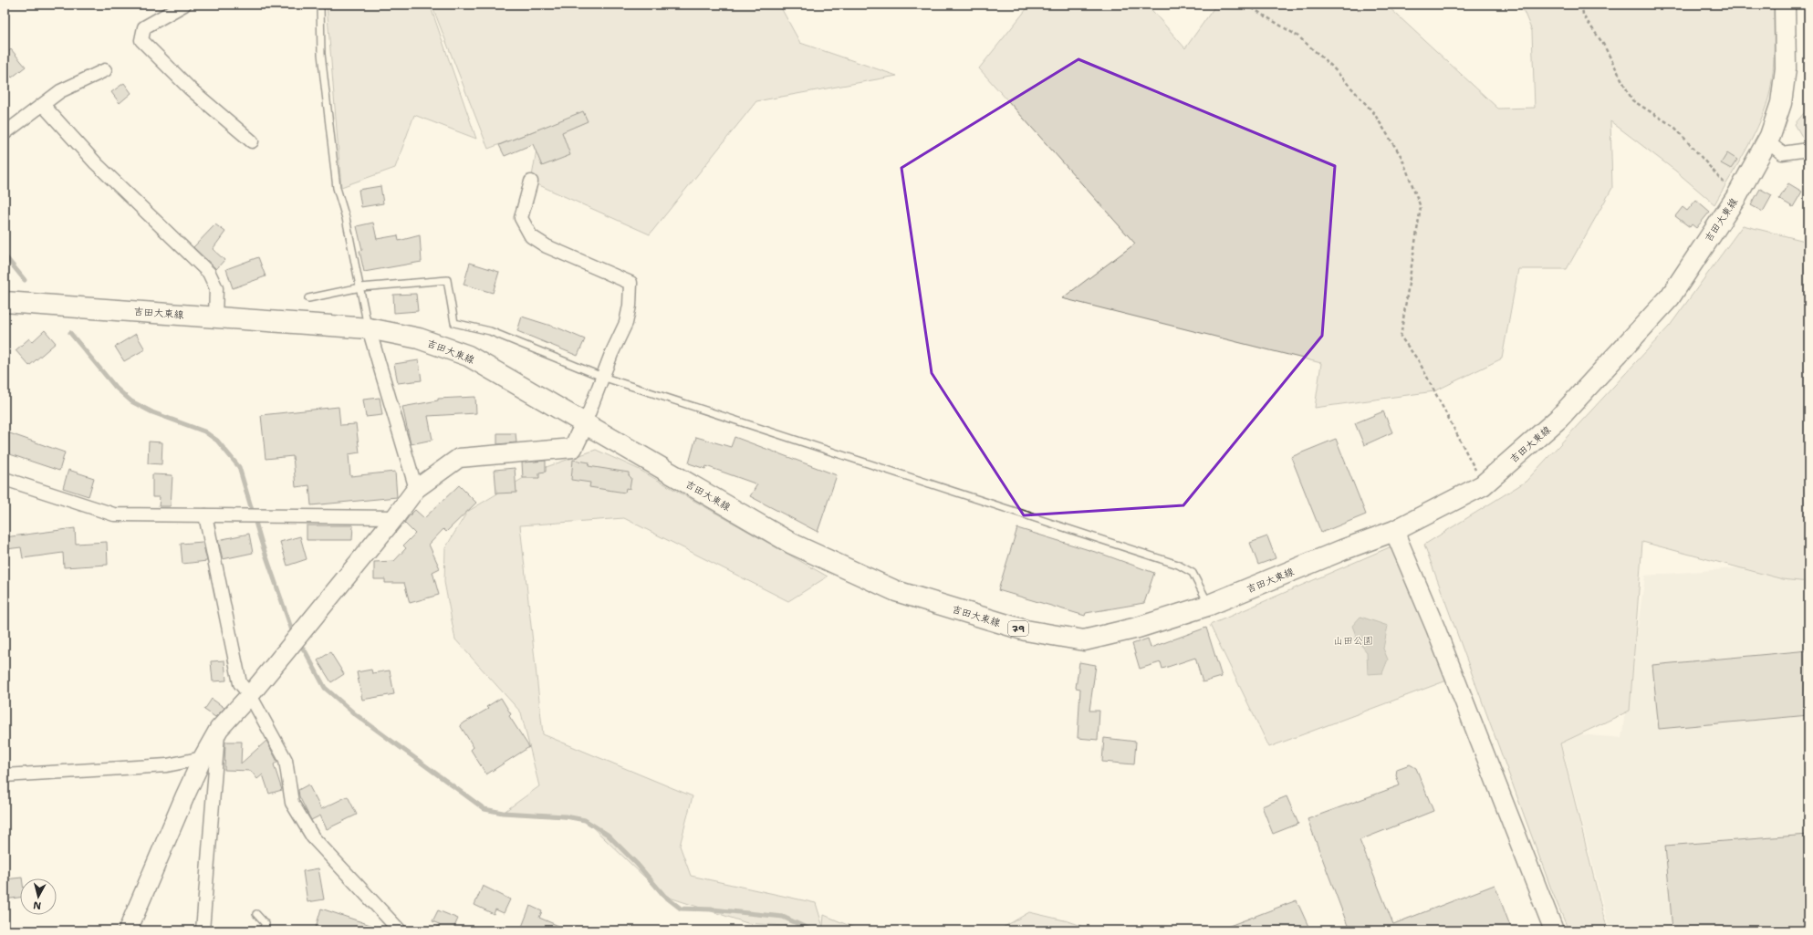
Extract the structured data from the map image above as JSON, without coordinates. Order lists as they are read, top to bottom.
{
  "streets": {
    "main road": ["吉田大東線", "79"]
  },
  "parks": ["山田公園"],
  "north": "bottom"
}
